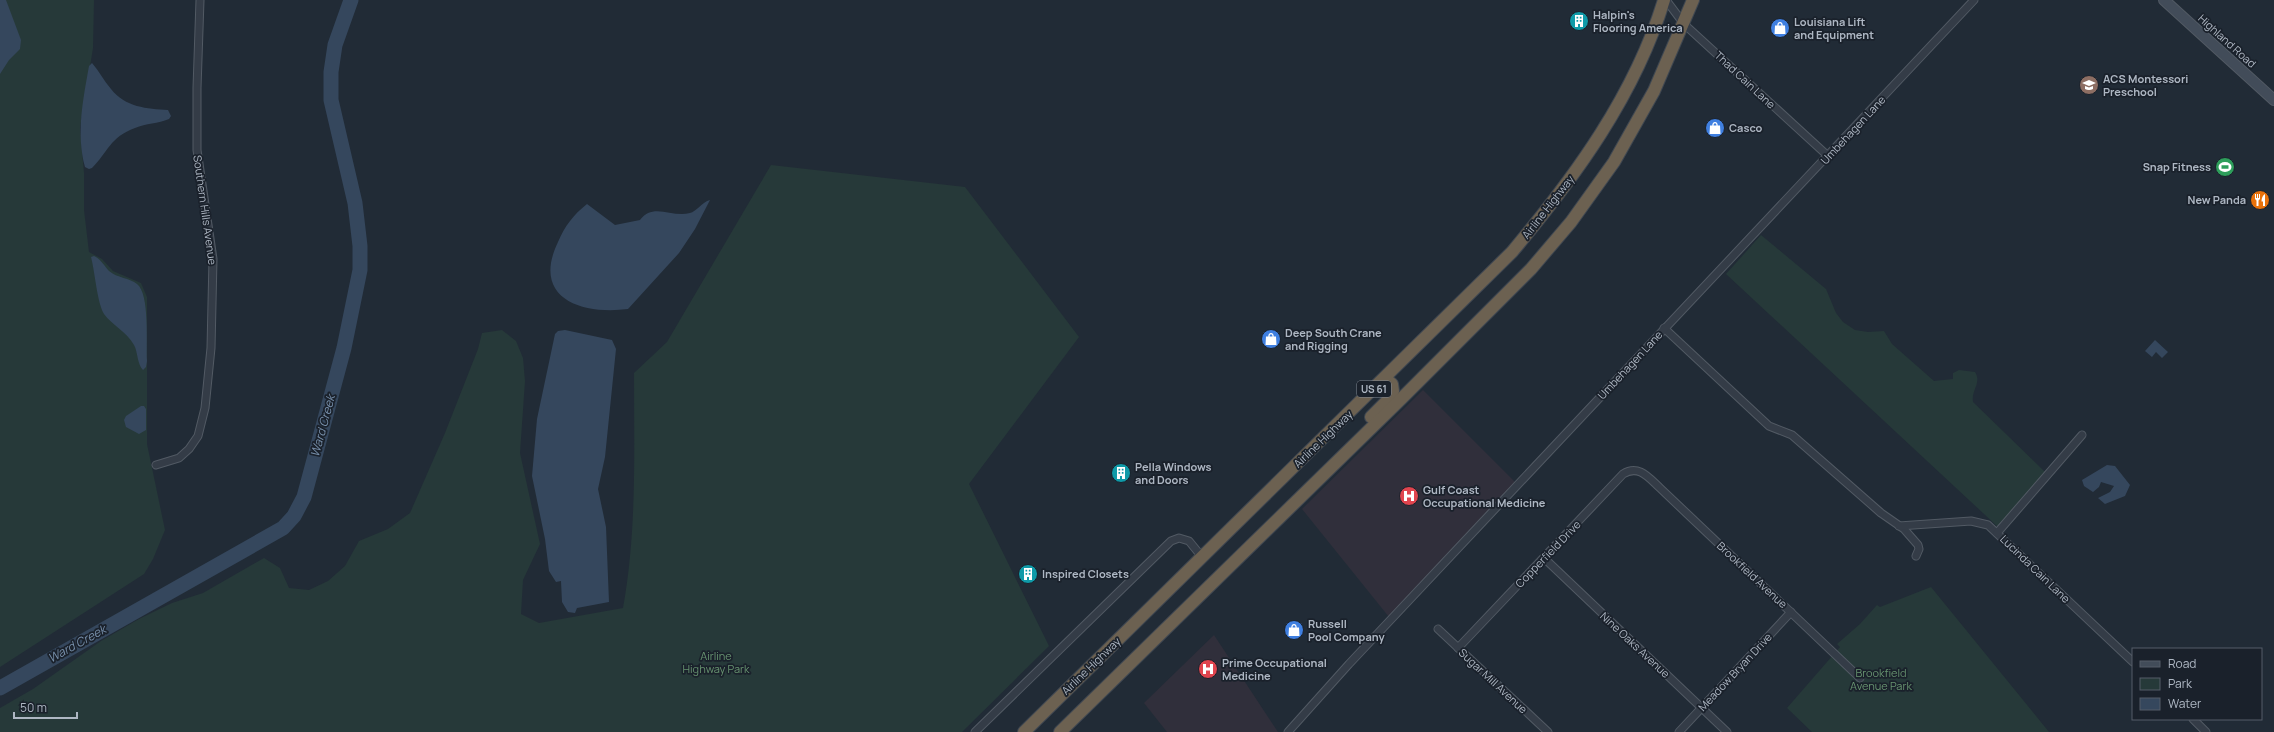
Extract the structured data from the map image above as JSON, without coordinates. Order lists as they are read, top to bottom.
{
  "streets": {
    "highway": ["Airline Highway", "US 61"],
    "main road": ["Highland Road"],
    "street": [
      "Thad Cain Lane",
      "Umbehagen Lane",
      "Southern Hills Avenue",
      "Copperfield Drive",
      "Lucinda Cain Lane",
      "Brookfield Avenue",
      "Nine Oaks Avenue",
      "Meadow Bryan Drive",
      "Sugar Mill Avenue"
    ]
  },
  "crossings": [
    ["Thad Cain Lane", "Umbehagen Lane"],
    ["Thad Cain Lane", "Airline Highway"],
    ["Thad Cain Lane", "US 61"],
    ["Copperfield Drive", "Brookfield Avenue"],
    ["Copperfield Drive", "Nine Oaks Avenue"],
    ["Copperfield Drive", "Sugar Mill Avenue"],
    ["Brookfield Avenue", "Meadow Bryan Drive"],
    ["Nine Oaks Avenue", "Meadow Bryan Drive"]
  ],
  "water": ["Ward Creek"],
  "parks": ["Airline Highway Park", "Brookfield Avenue Park"],
  "places": {
    "building": ["Halpin's Flooring America", "Pella Windows and Doors", "Inspired Closets"],
    "shop": [
      "Louisiana Lift and Equipment",
      "Casco",
      "Deep South Crane and Rigging",
      "Russell Pool Company"
    ],
    "school or university": ["ACS Montessori Preschool"],
    "sports": ["Snap Fitness"],
    "restaurant": ["New Panda"],
    "hospital": ["Gulf Coast Occupational Medicine", "Prime Occupational Medicine"]
  },
  "legend": ["Road", "Park", "Water"],
  "scale_bar": "50 m"
}
